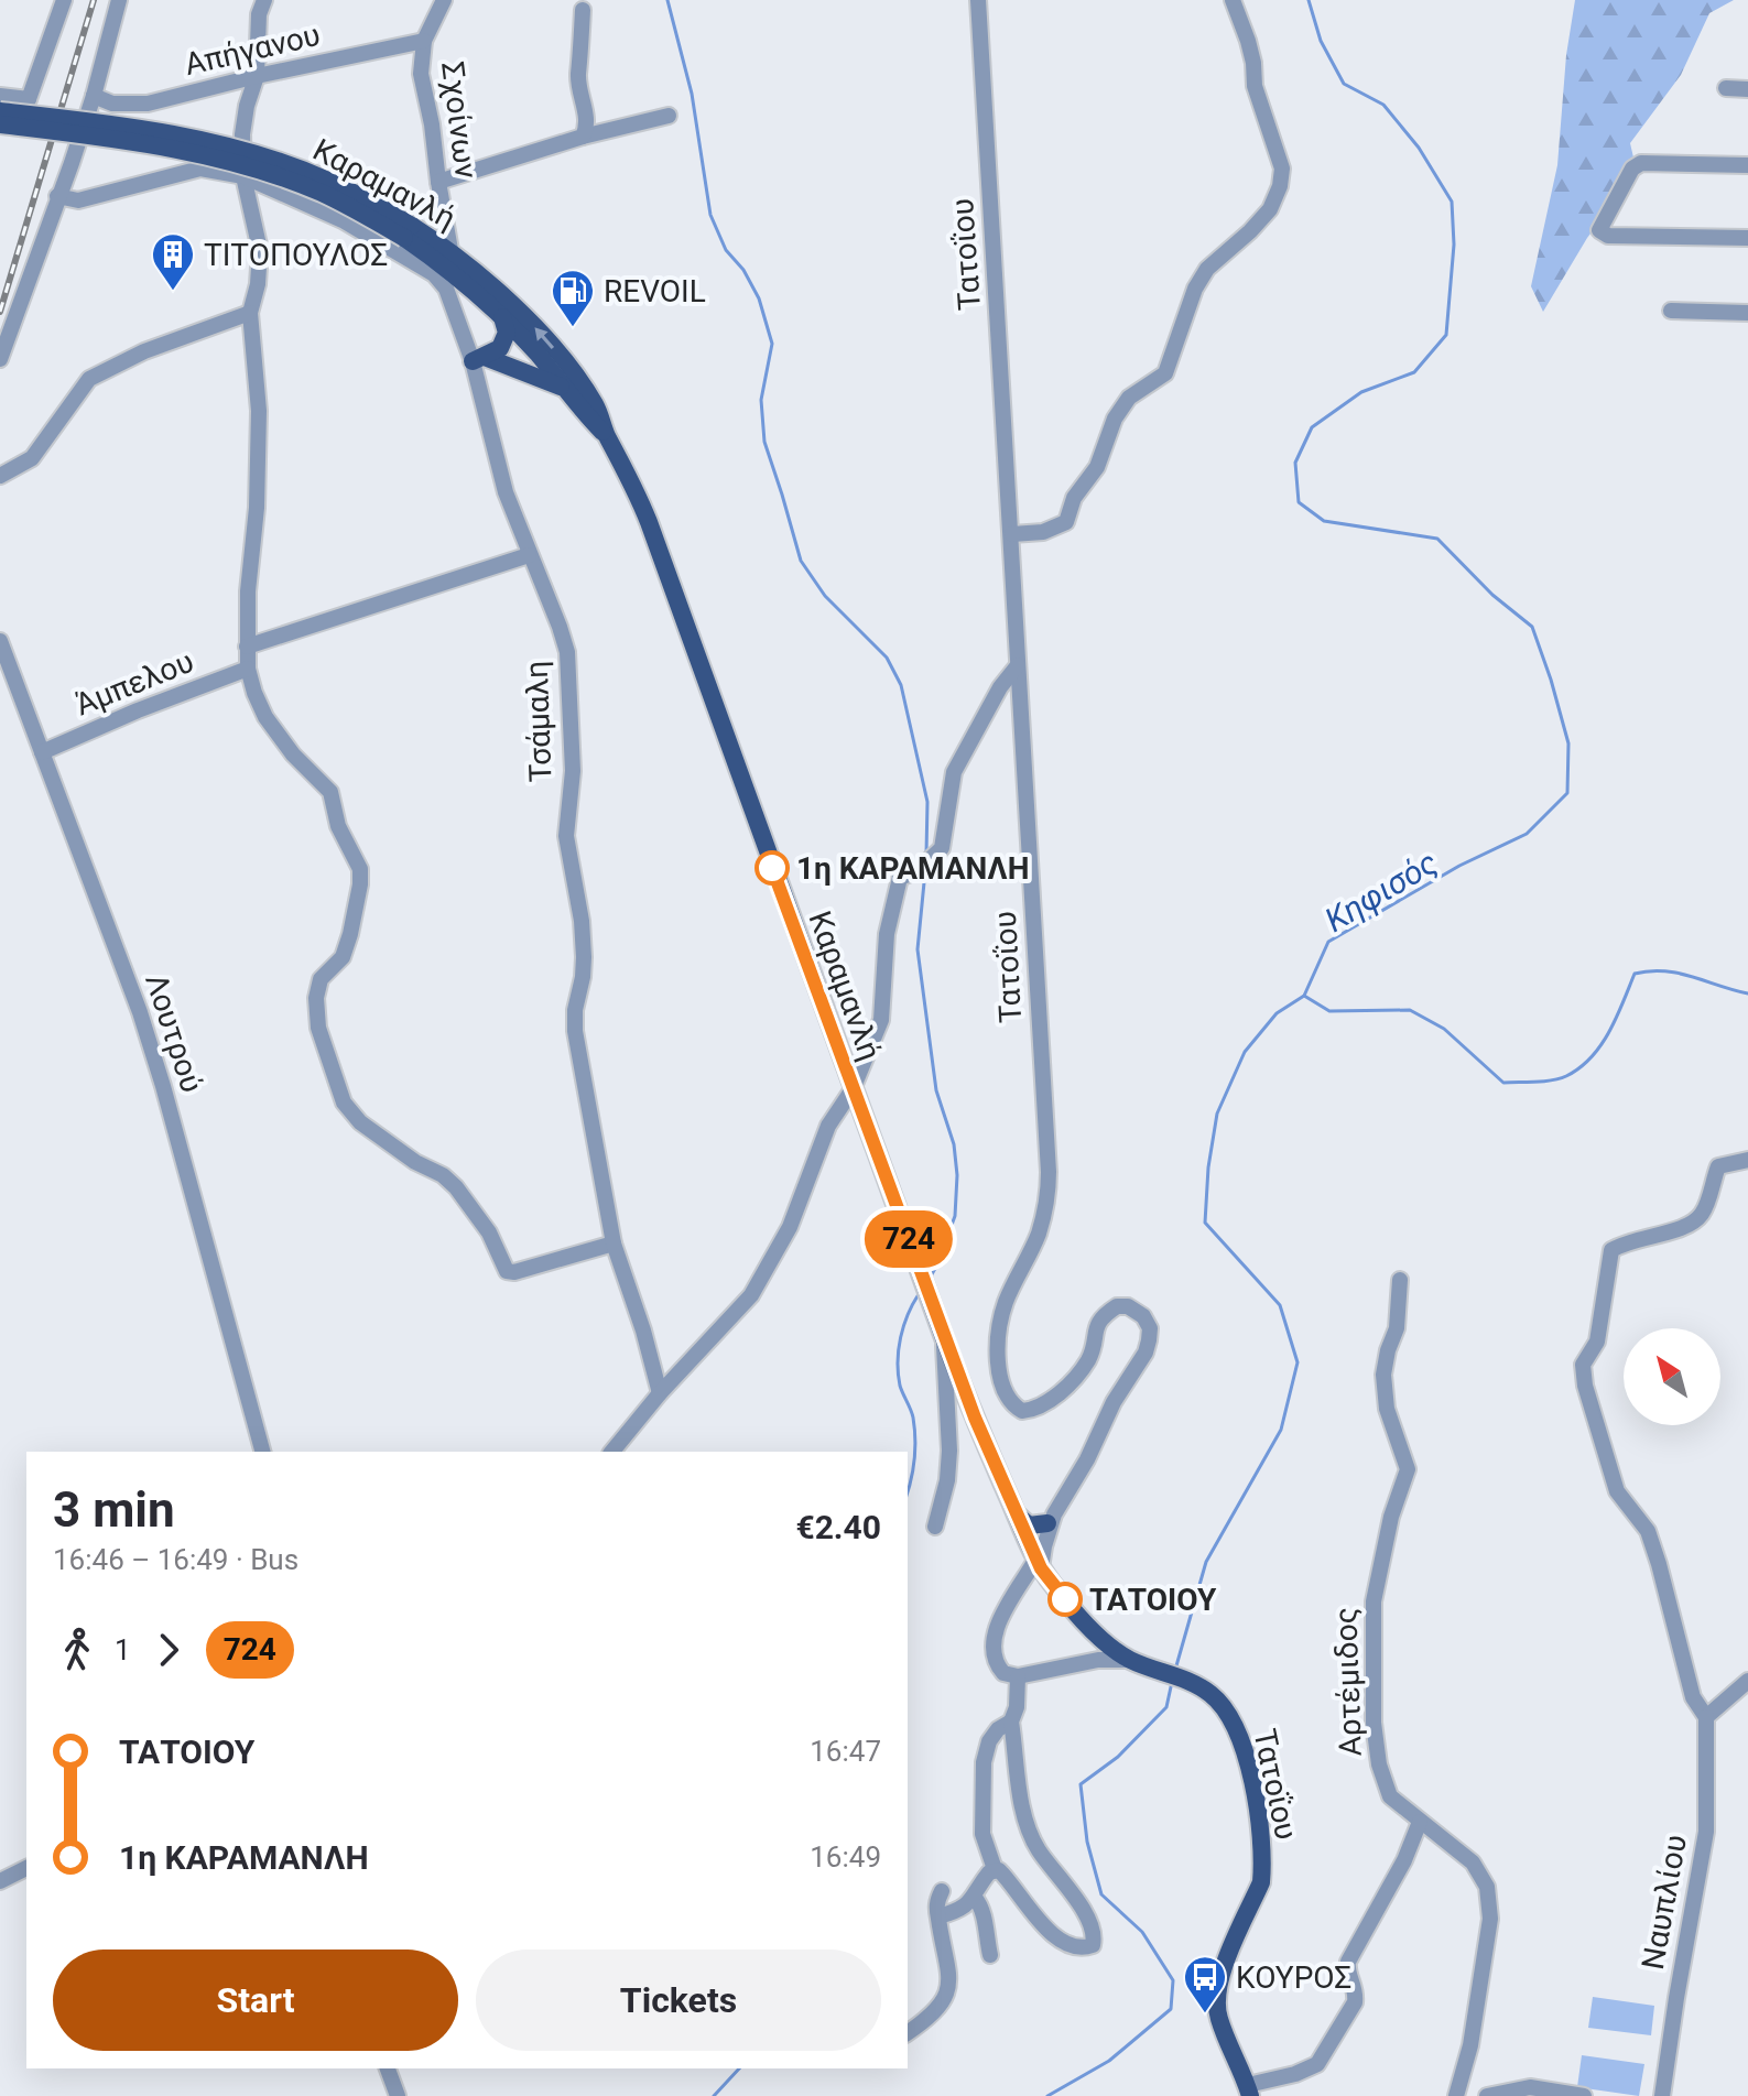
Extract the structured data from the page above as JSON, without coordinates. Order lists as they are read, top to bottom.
{
  "streets": {
    "main road": ["Καραμανλή", "Τατοΐου"],
    "street": [
      "Απήγανου",
      "Σχοίνων",
      "Άμπελου",
      "Τσάμαλη",
      "Λουτρού",
      "Αρτέμιδος",
      "Ναυπλίου"
    ]
  },
  "crossings": [
    ["Απήγανου", "Σχοίνων"],
    ["Σχοίνων", "Καραμανλή"],
    ["Καραμανλή", "Τατοΐου"],
    ["Άμπελου", "Λουτρού"]
  ],
  "water": ["Κηφισός"],
  "places": {
    "building": ["ΤΙΤΟΠΟΥΛΟΣ"],
    "fuel station": ["REVOIL"],
    "other": ["1η ΚΑΡΑΜΑΝΛΗ", "ΤΑΤΟΙΟΥ"],
    "bus stop": ["ΚΟΥΡΟΣ"]
  },
  "lines": ["bus line 724"],
  "north": "top left",
  "page": {
    "on_map": "724",
    "heading": ["3 min", "16:46 – 16:49 · Bus", "€2.40"],
    "legs": ["1", "724"],
    "list": [
      {
        "name": "ΤΑΤΟΙΟΥ",
        "value": "16:47"
      },
      {
        "name": "1η ΚΑΡΑΜΑΝΛΗ",
        "value": "16:49"
      }
    ],
    "buttons": ["Start", "Tickets"]
  }
}
